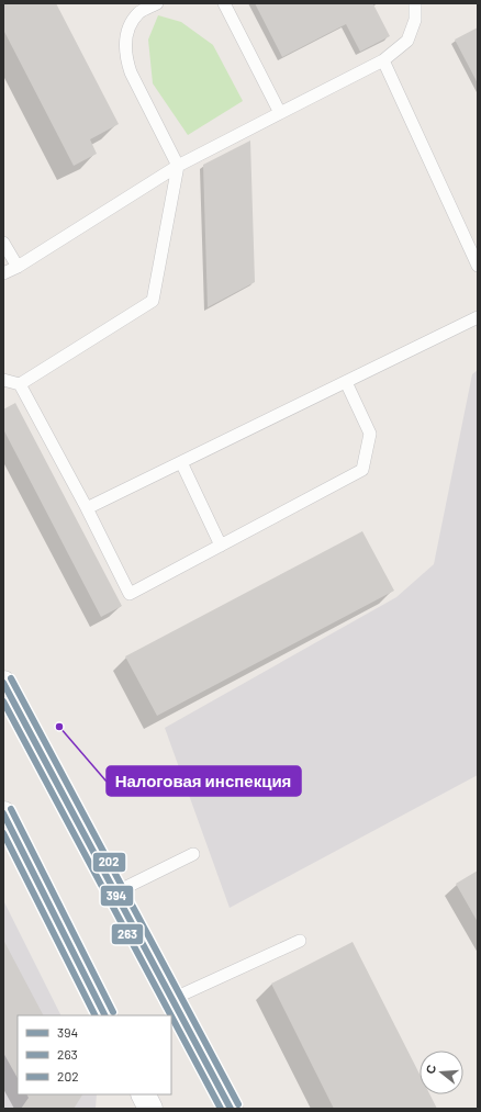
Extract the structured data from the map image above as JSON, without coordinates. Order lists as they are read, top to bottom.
{
  "places": ["Налоговая инспекция"],
  "lines": ["transit line 202", "transit line 394", "transit line 263"],
  "legend": ["394", "263", "202"],
  "north": "left"
}
